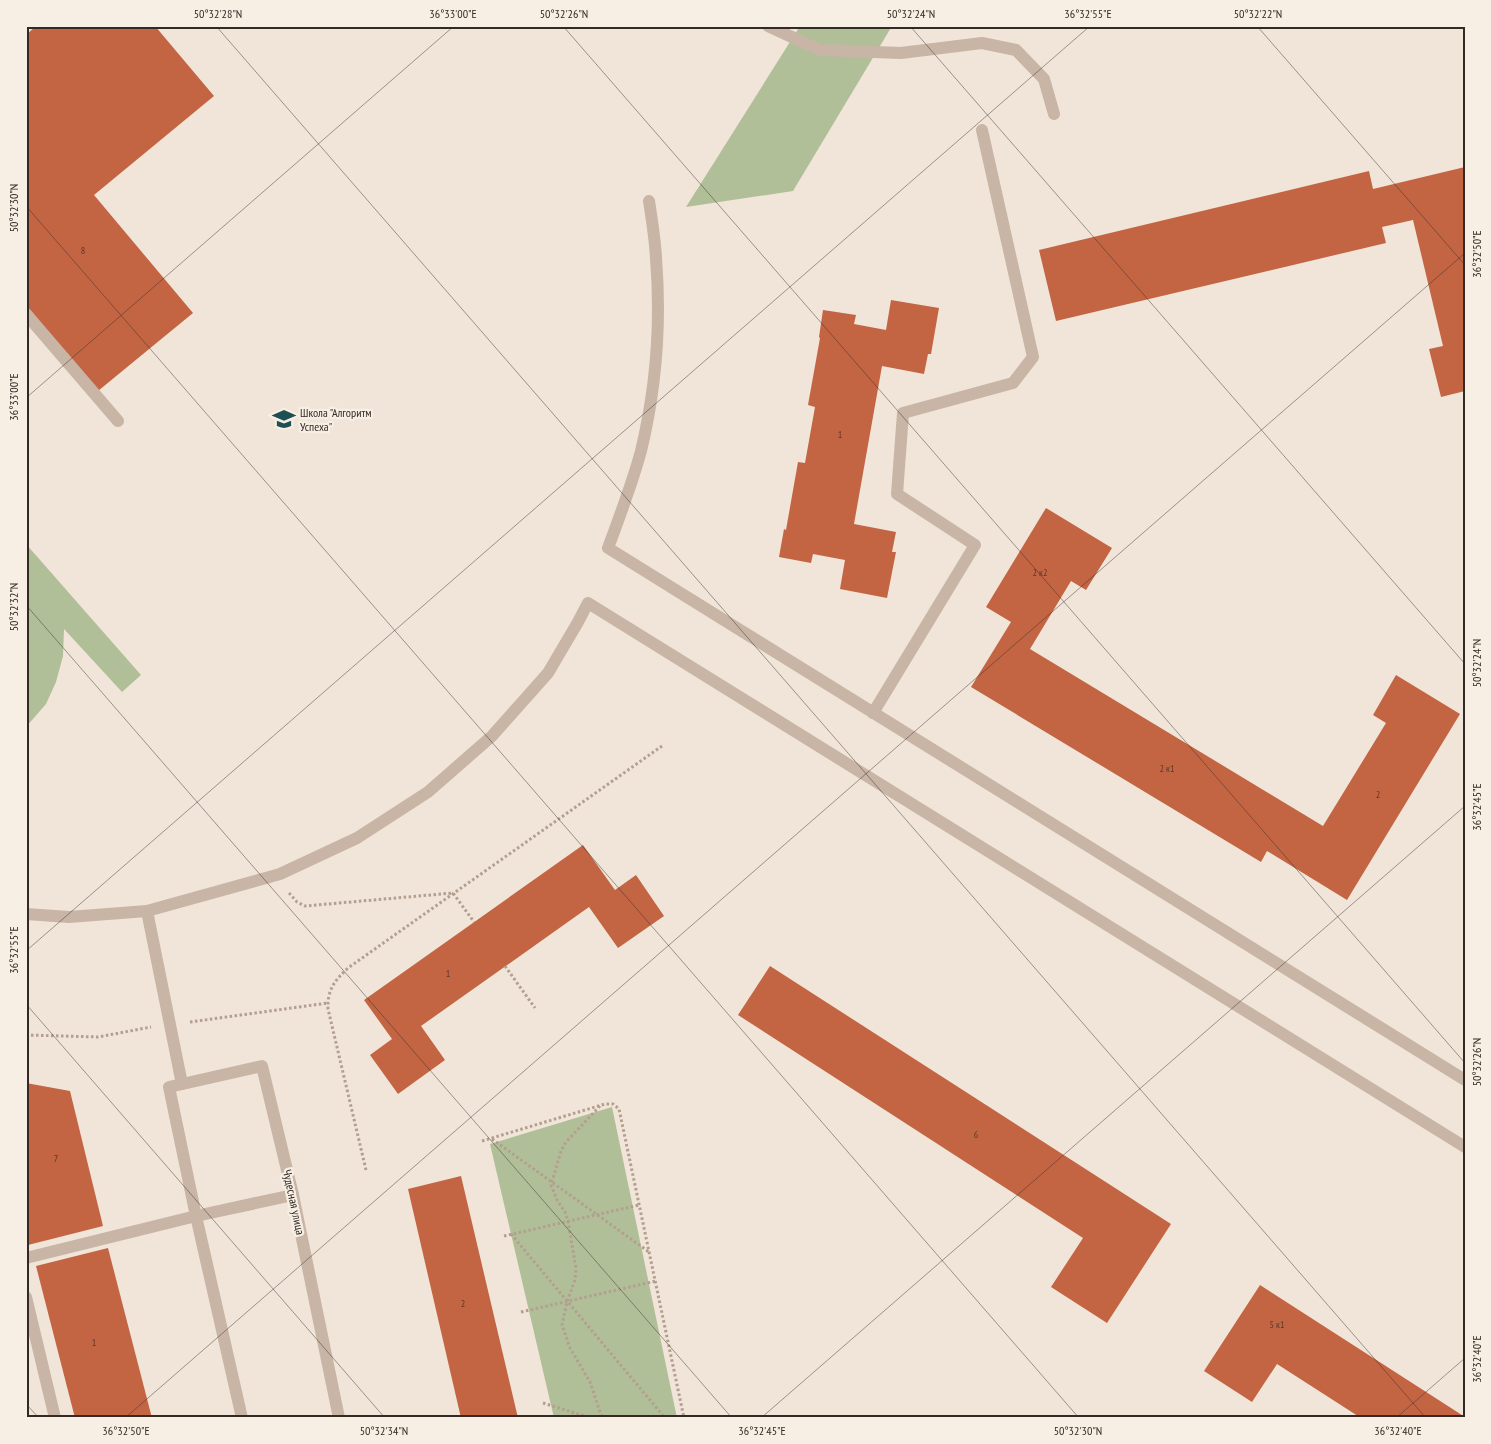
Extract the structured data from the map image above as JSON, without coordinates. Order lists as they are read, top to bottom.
{
  "streets": {
    "street": ["Чудесная улица"]
  },
  "places": {
    "school or university": ["Школа \"Алгоритм Успеха\""]
  },
  "house_numbers": [
    "8",
    "1",
    "2 к2",
    "2 к1",
    "2",
    "1",
    "6",
    "7",
    "2",
    "5 к1",
    "1"
  ],
  "coordinates": [
    "50°32'28\"N",
    "36°33'00\"E",
    "50°32'26\"N",
    "50°32'24\"N",
    "36°32'55\"E",
    "50°32'22\"N",
    "50°32'30\"N",
    "36°32'50\"E",
    "50°32'32\"N",
    "36°32'45\"E",
    "36°32'40\"E",
    "50°32'34\"N"
  ]
}
